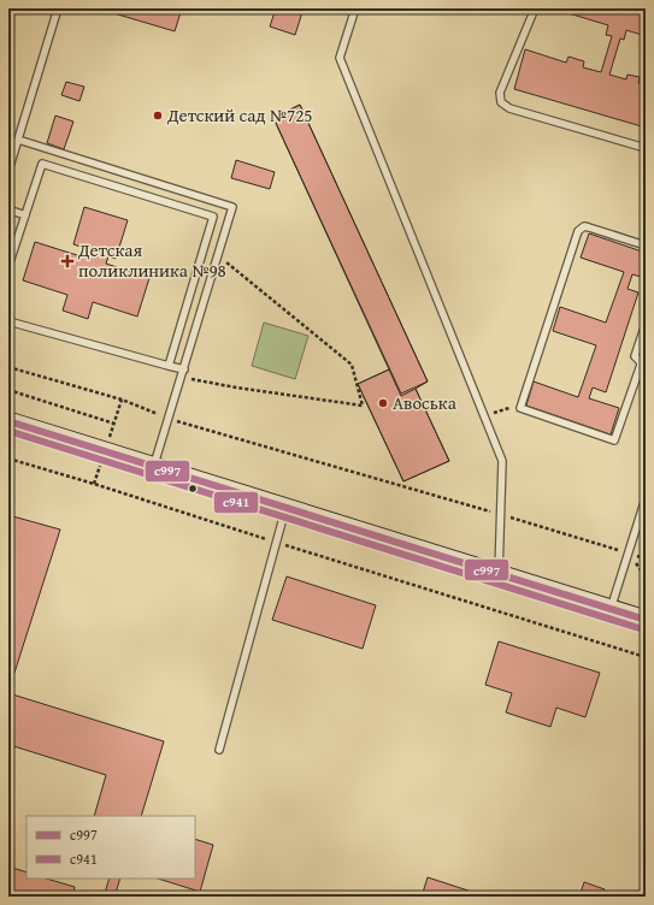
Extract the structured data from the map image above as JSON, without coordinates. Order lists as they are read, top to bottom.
{
  "places": {
    "other": ["Детский сад №725", "Авоська"],
    "health": ["Детская поликлиника №98"]
  },
  "lines": ["transit line с997", "transit line с941"],
  "legend": ["с997", "с941"]
}
